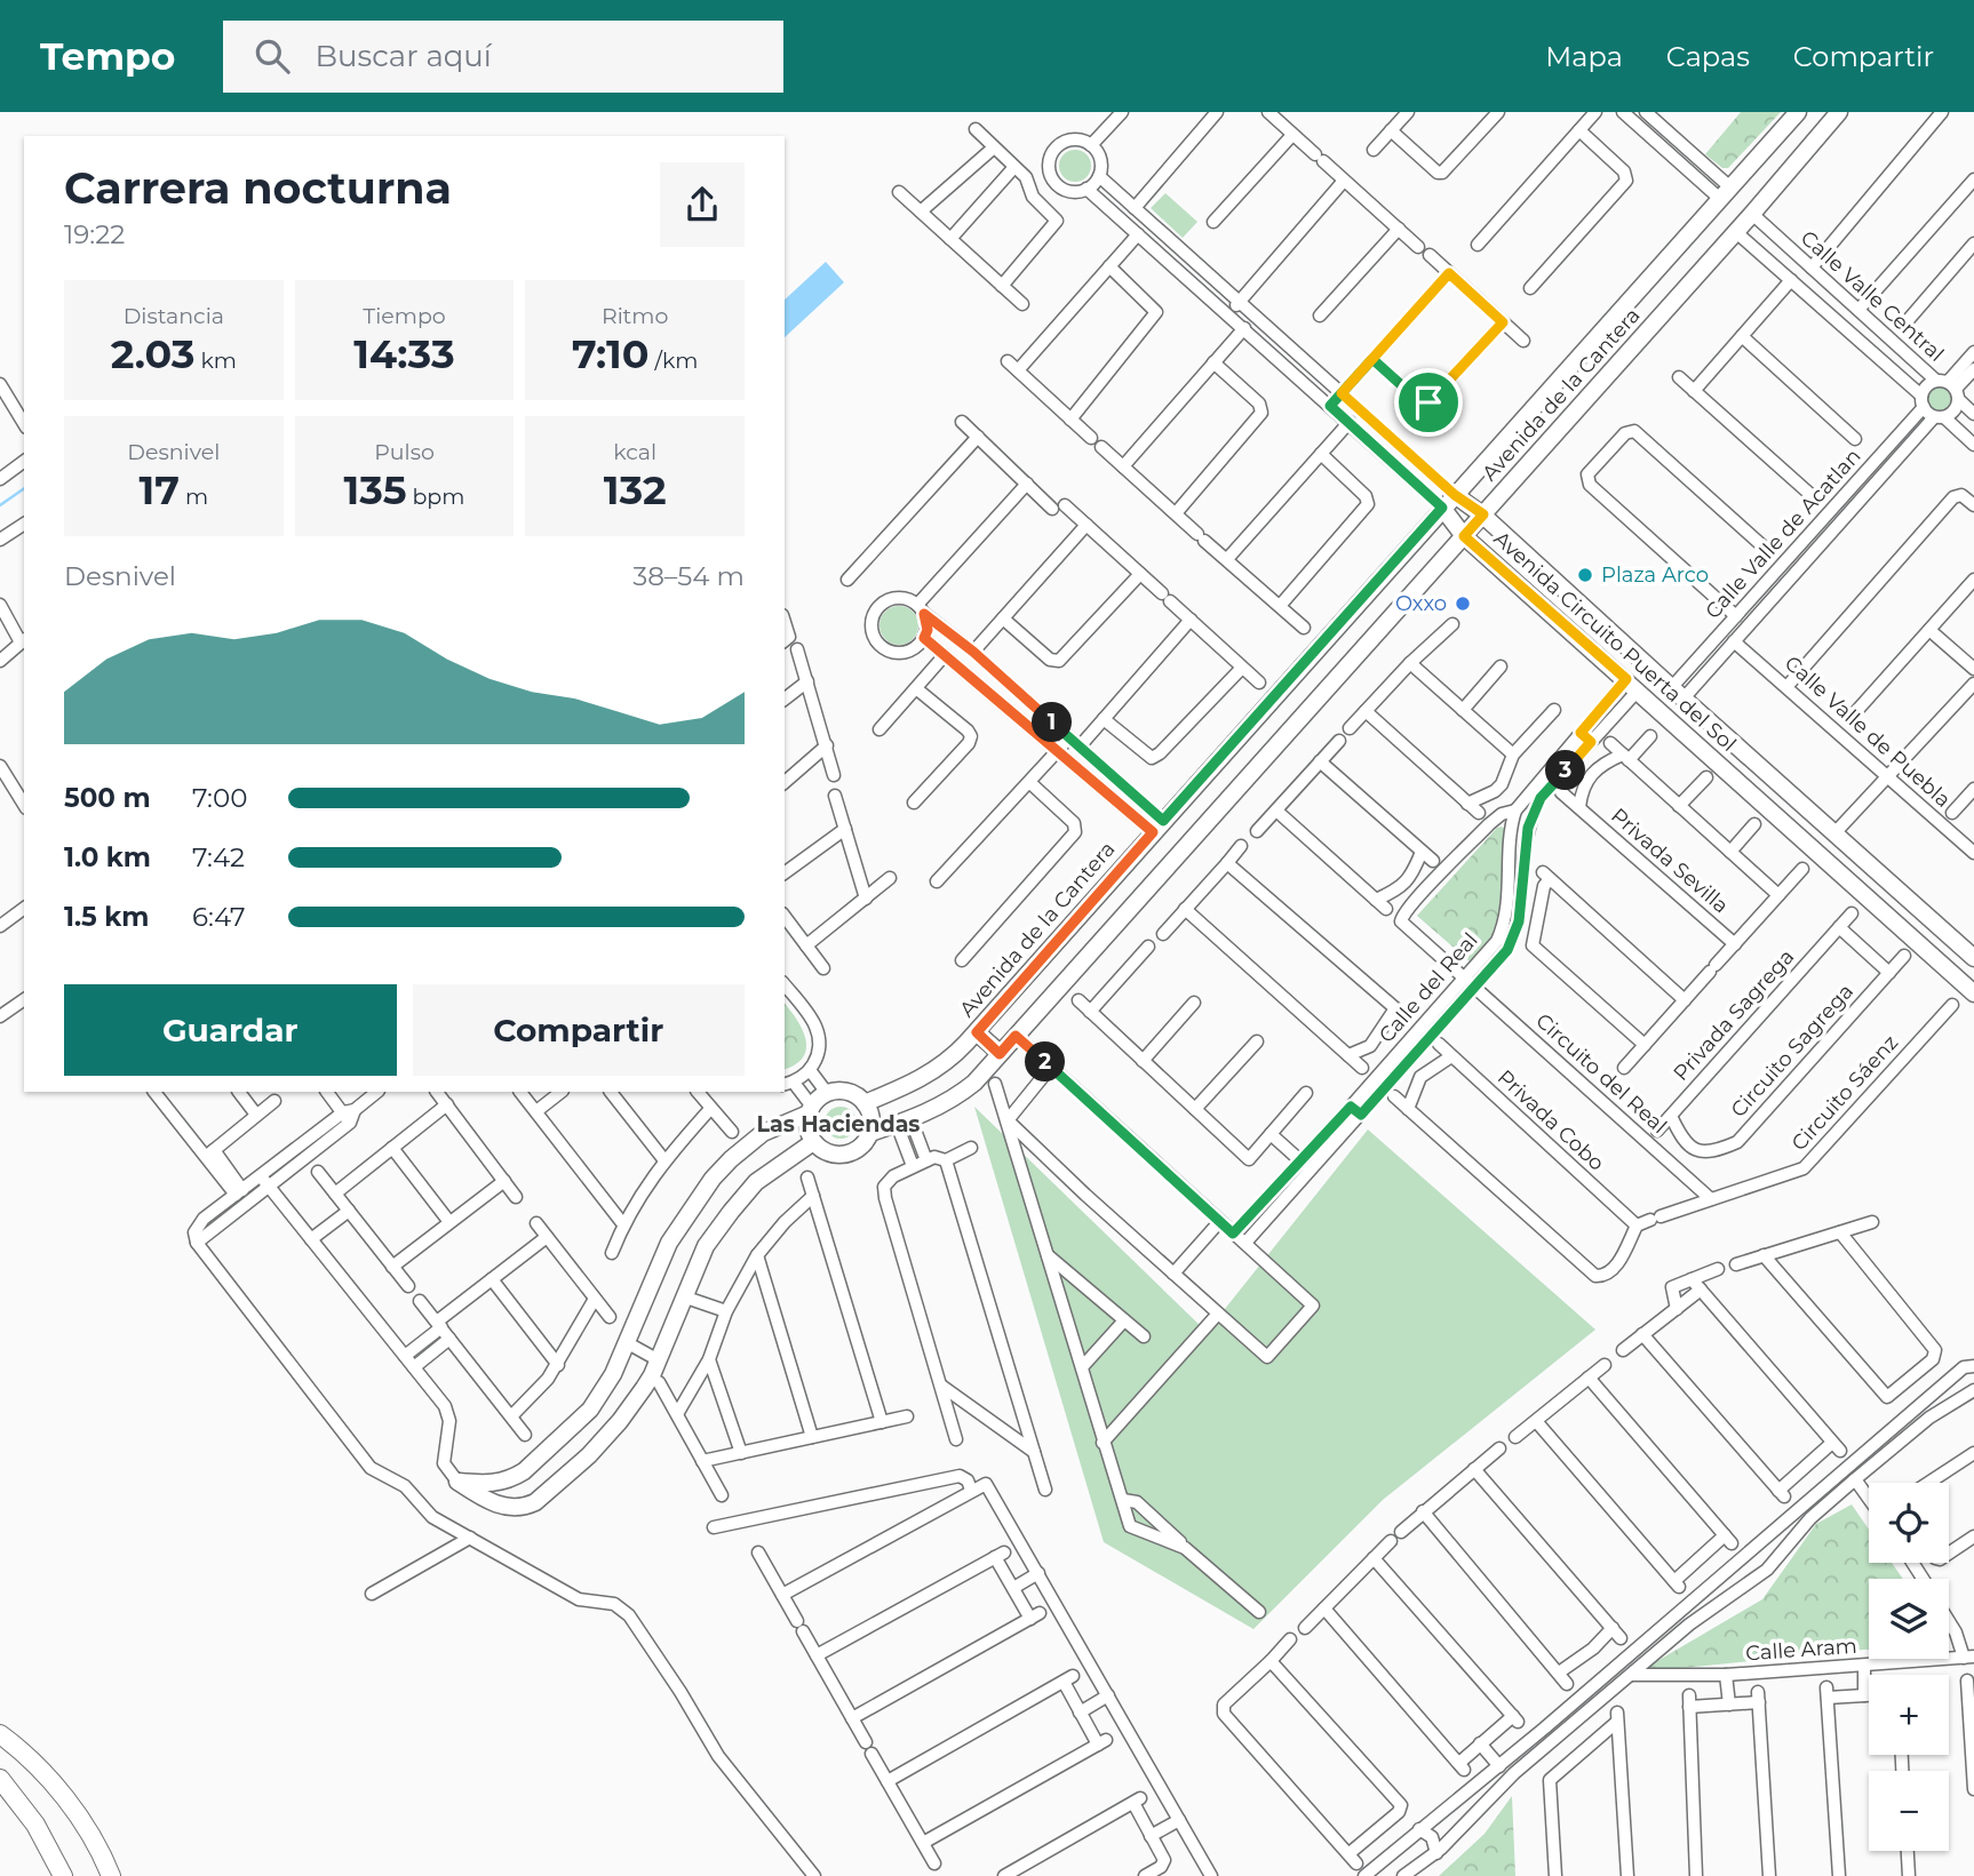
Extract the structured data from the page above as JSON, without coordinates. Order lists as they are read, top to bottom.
{
  "streets": {
    "street": [
      "Calle Valle Central",
      "Avenida de la Cantera",
      "Calle Valle de Acatlan",
      "Avenida Circuito Puerta del Sol",
      "Calle Valle de Puebla",
      "Privada Sevilla",
      "Calle del Real",
      "Privada Sagrega",
      "Circuito Sagrega",
      "Circuito del Real",
      "Circuito Sáenz",
      "Privada Cobo",
      "Calle Aram"
    ]
  },
  "crossings": [
    ["Calle Valle Central", "Avenida de la Cantera"],
    ["Calle Valle Central", "Calle Valle de Acatlan"],
    ["Avenida de la Cantera", "Avenida Circuito Puerta del Sol"],
    ["Calle Valle de Acatlan", "Avenida Circuito Puerta del Sol"],
    ["Calle Valle de Acatlan", "Calle Valle de Puebla"],
    ["Avenida Circuito Puerta del Sol", "Calle del Real"],
    ["Calle del Real", "Circuito del Real"],
    ["Circuito del Real", "Circuito Sáenz"],
    ["Circuito Sáenz", "Privada Cobo"]
  ],
  "districts": ["Las Haciendas"],
  "places": ["Plaza Arco", "Oxxo"],
  "page": {
    "header": "Tempo",
    "search": "Buscar aquí",
    "nav": ["Mapa", "Capas", "Compartir"],
    "heading": ["Carrera nocturna", "19:22"],
    "stats": [
      ["Distancia", "2.03 km"],
      ["Tiempo", "14:33"],
      ["Ritmo", "7:10 /km"],
      ["Desnivel", "17 m"],
      ["Pulso", "135 bpm"],
      ["kcal", "132"]
    ],
    "chart": ["Desnivel", "38–54 m"],
    "pins": ["1", "3", "2"],
    "list": [
      {
        "name": "500 m",
        "note": "7:00"
      },
      {
        "name": "1.0 km",
        "note": "7:42"
      },
      {
        "name": "1.5 km",
        "note": "6:47"
      }
    ],
    "buttons": ["Guardar", "Compartir"],
    "map_buttons": ["+", "−"]
  }
}
